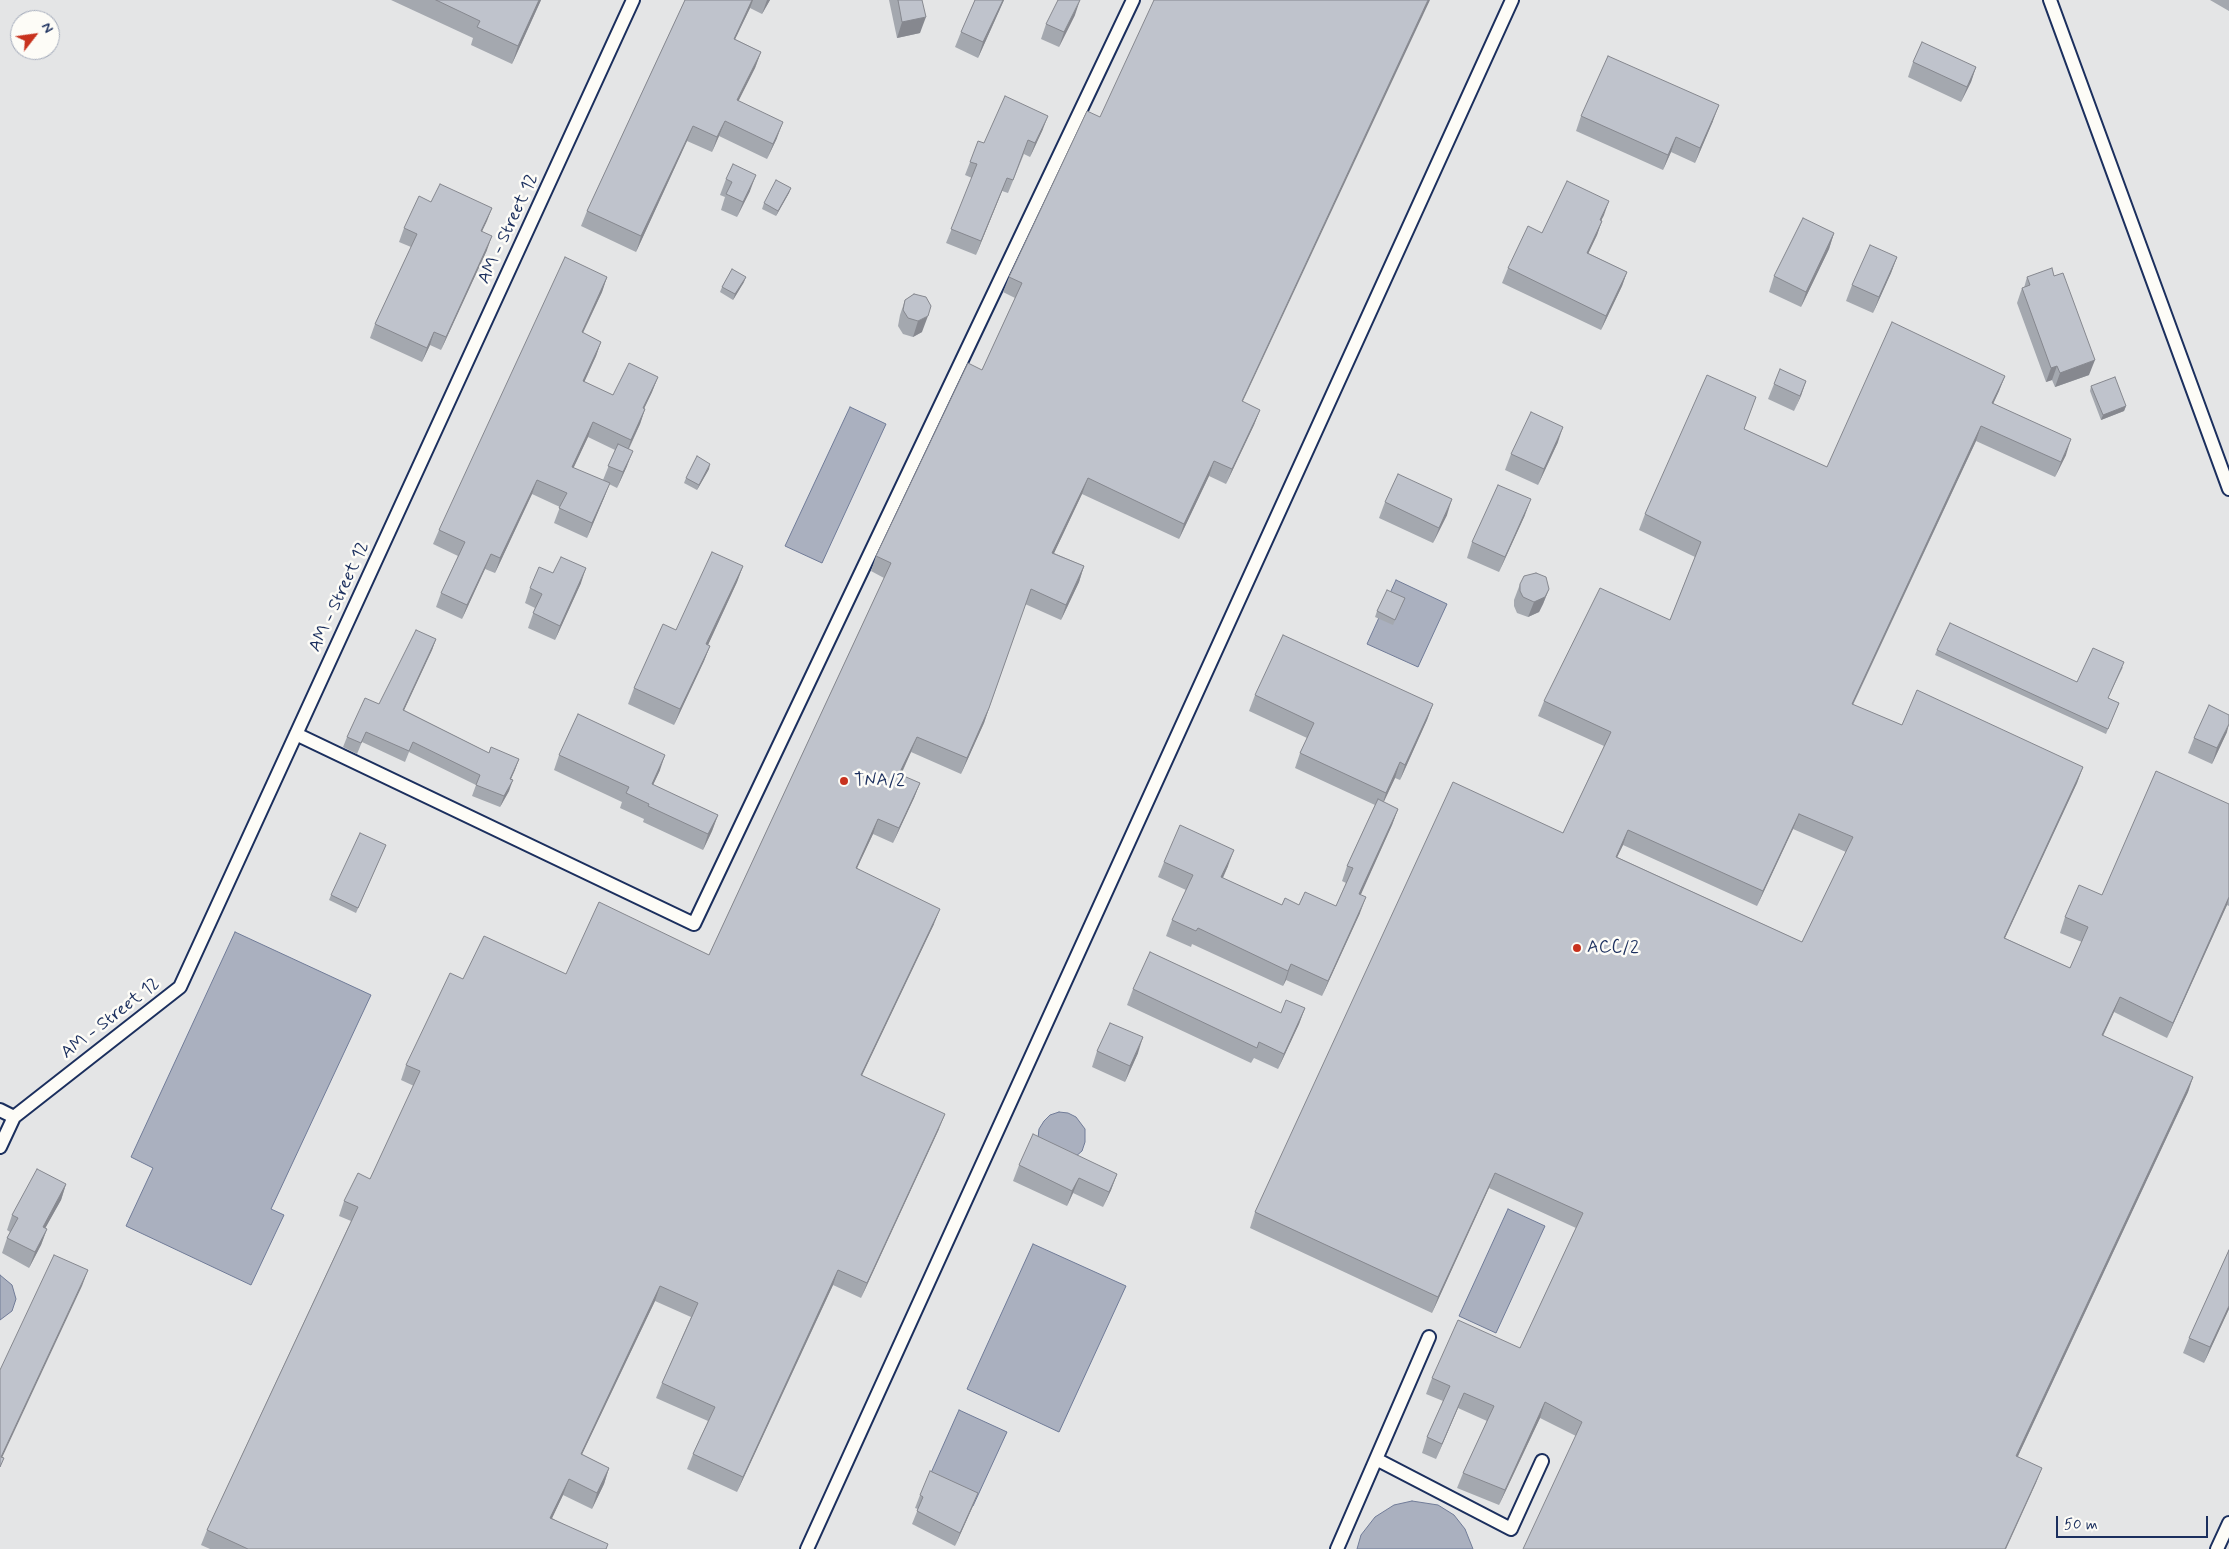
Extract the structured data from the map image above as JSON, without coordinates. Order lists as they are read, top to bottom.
{
  "streets": {
    "lane": ["AM - Street 12"]
  },
  "places": ["TNA/2", "ACC/2"],
  "scale_bar": "50 m",
  "north": "top right"
}
